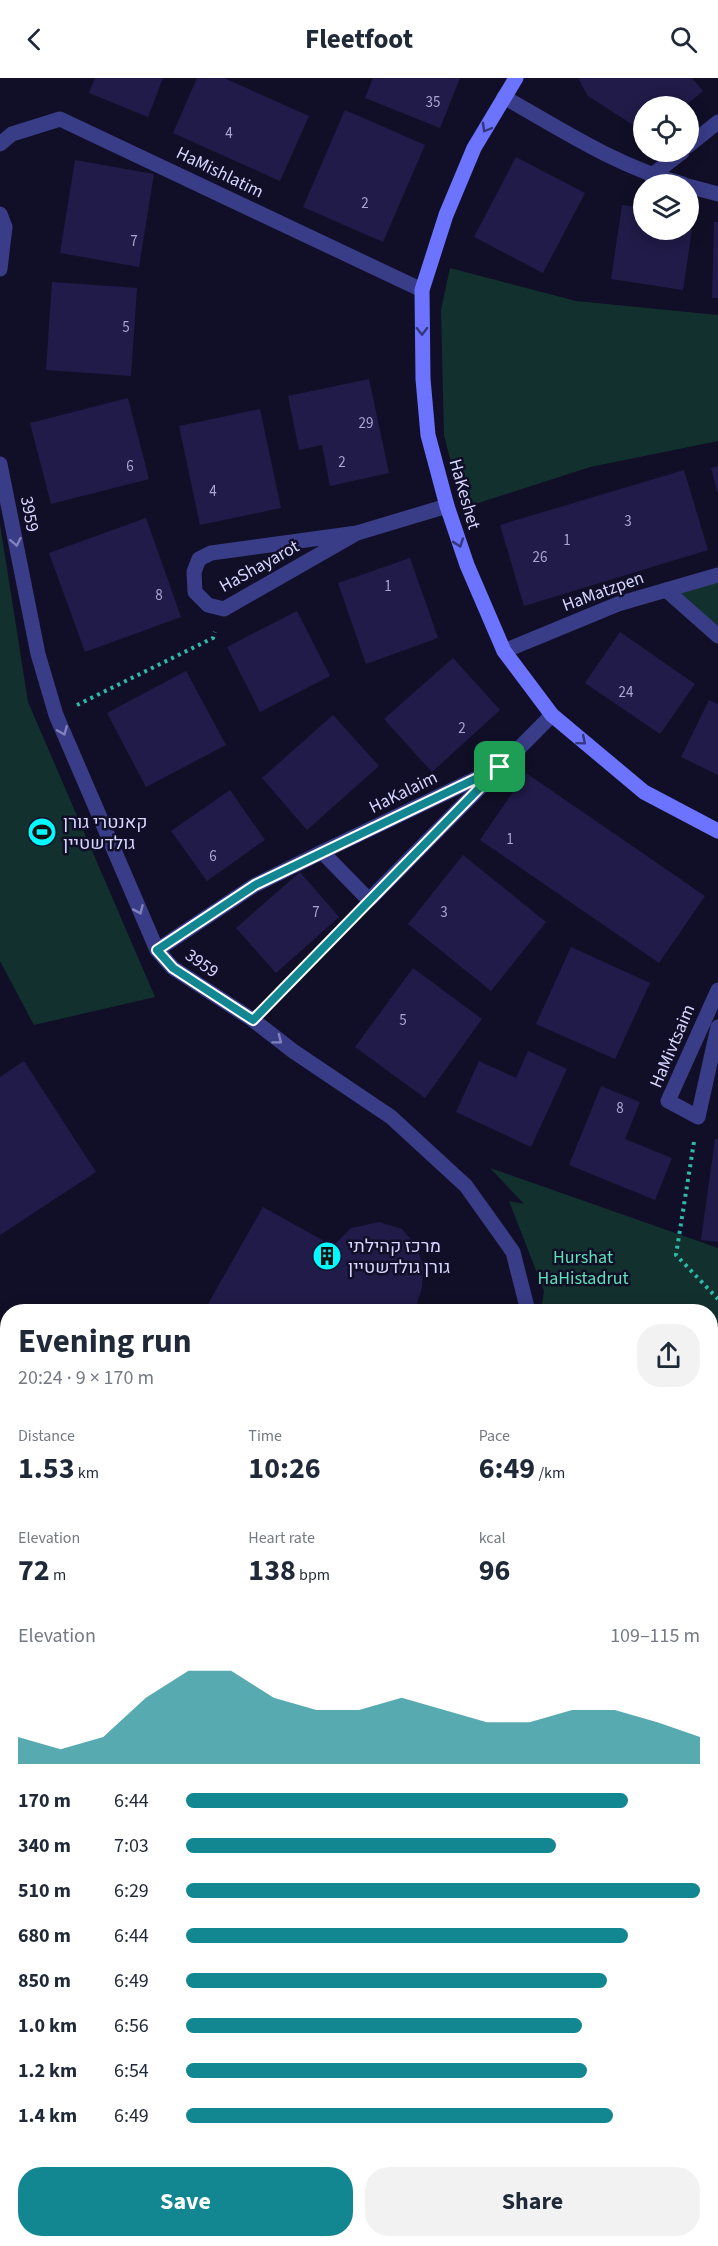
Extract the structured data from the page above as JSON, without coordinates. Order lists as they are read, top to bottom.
{
  "streets": {
    "street": [
      "HaMishlatim",
      "HaKeshet",
      "3959",
      "HaShayarot",
      "HaMatzpen",
      "HaKalaim",
      "HaMivtsaim"
    ]
  },
  "crossings": [
    ["HaMishlatim", "HaKeshet"],
    ["HaKeshet", "HaShayarot"],
    ["HaKeshet", "HaMatzpen"],
    ["HaKeshet", "HaKalaim"],
    ["3959", "HaKalaim"]
  ],
  "one_way": ["HaKeshet", "3959"],
  "parks": ["Hurshat HaHistadrut"],
  "places": {
    "sports": ["קאנטרי גורן גולדשטיין"],
    "building": ["מרכז קהילתי גורן גולדשטיין"]
  },
  "house_numbers": [
    "35",
    "4",
    "2",
    "7",
    "5",
    "29",
    "2",
    "6",
    "4",
    "3",
    "1",
    "26",
    "1",
    "8",
    "24",
    "2",
    "1",
    "6",
    "7",
    "3",
    "5",
    "8"
  ],
  "page": {
    "header": "Fleetfoot",
    "heading": ["Evening run", "20:24 · 9 × 170 m"],
    "stats": [
      ["Distance", "1.53 km"],
      ["Time", "10:26"],
      ["Pace", "6:49 /km"],
      ["Elevation", "72 m"],
      ["Heart rate", "138 bpm"],
      ["kcal", "96"]
    ],
    "chart": ["Elevation", "109–115 m"],
    "list": [
      {
        "name": "170 m",
        "note": "6:44"
      },
      {
        "name": "340 m",
        "note": "7:03"
      },
      {
        "name": "510 m",
        "note": "6:29"
      },
      {
        "name": "680 m",
        "note": "6:44"
      },
      {
        "name": "850 m",
        "note": "6:49"
      },
      {
        "name": "1.0 km",
        "note": "6:56"
      },
      {
        "name": "1.2 km",
        "note": "6:54"
      },
      {
        "name": "1.4 km",
        "note": "6:49"
      }
    ],
    "buttons": ["Save", "Share"]
  }
}
